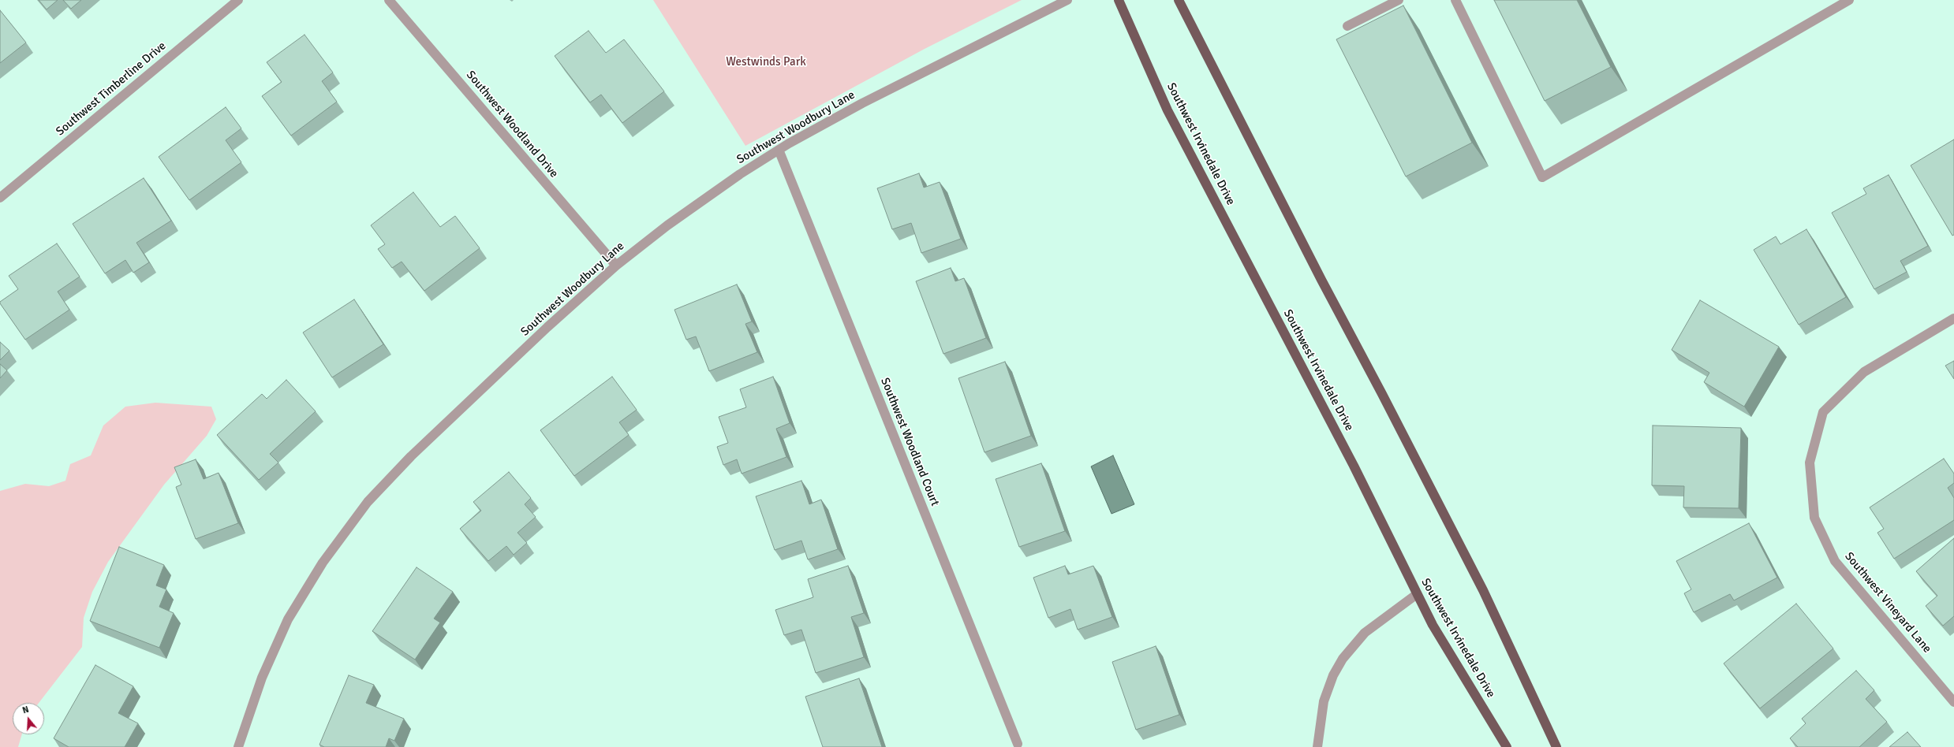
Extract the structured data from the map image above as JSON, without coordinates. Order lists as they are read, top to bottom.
{
  "streets": {
    "main road": ["Southwest Irvinedale Drive"],
    "street": [
      "Southwest Timberline Drive",
      "Southwest Woodland Drive",
      "Southwest Woodbury Lane",
      "Southwest Woodland Court",
      "Southwest Vineyard Lane"
    ]
  },
  "crossings": [
    ["Southwest Woodland Drive", "Southwest Woodbury Lane"],
    ["Southwest Woodbury Lane", "Southwest Woodland Court"]
  ],
  "parks": ["Westwinds Park"],
  "north": "top"
}
